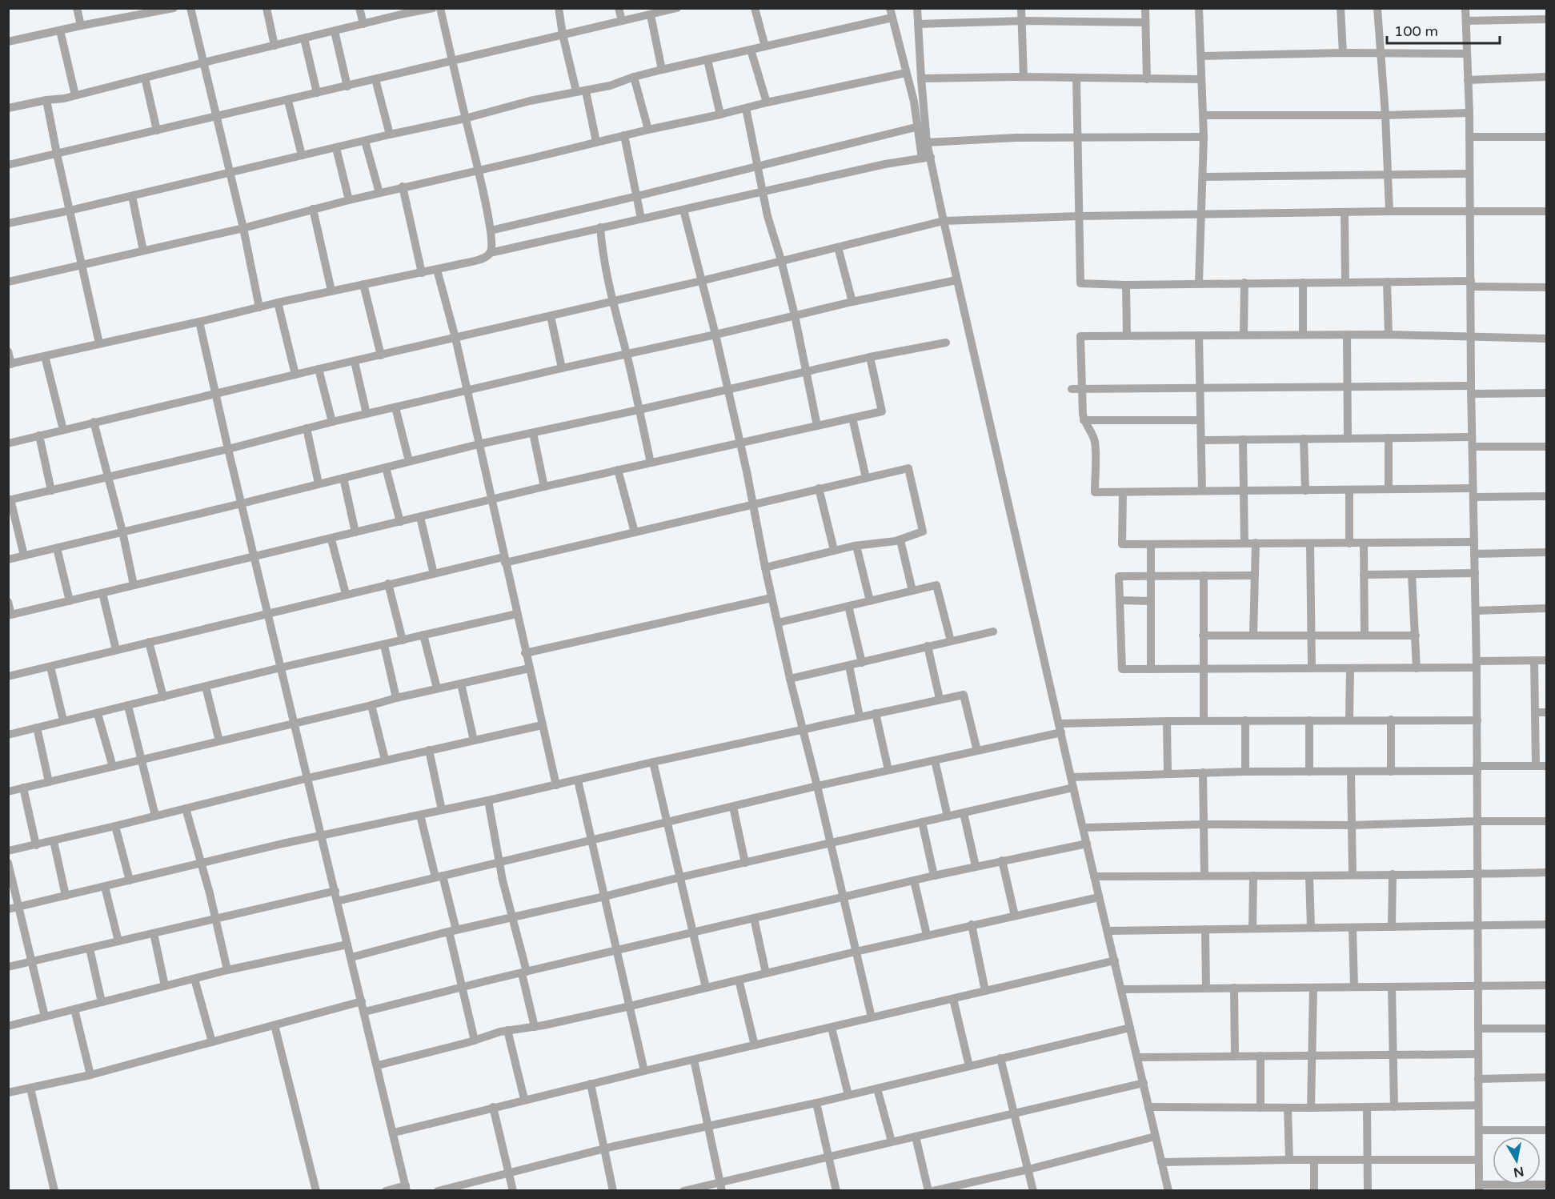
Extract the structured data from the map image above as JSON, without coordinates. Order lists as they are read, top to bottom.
{
  "scale_bar": "100 m",
  "north": "bottom"
}
